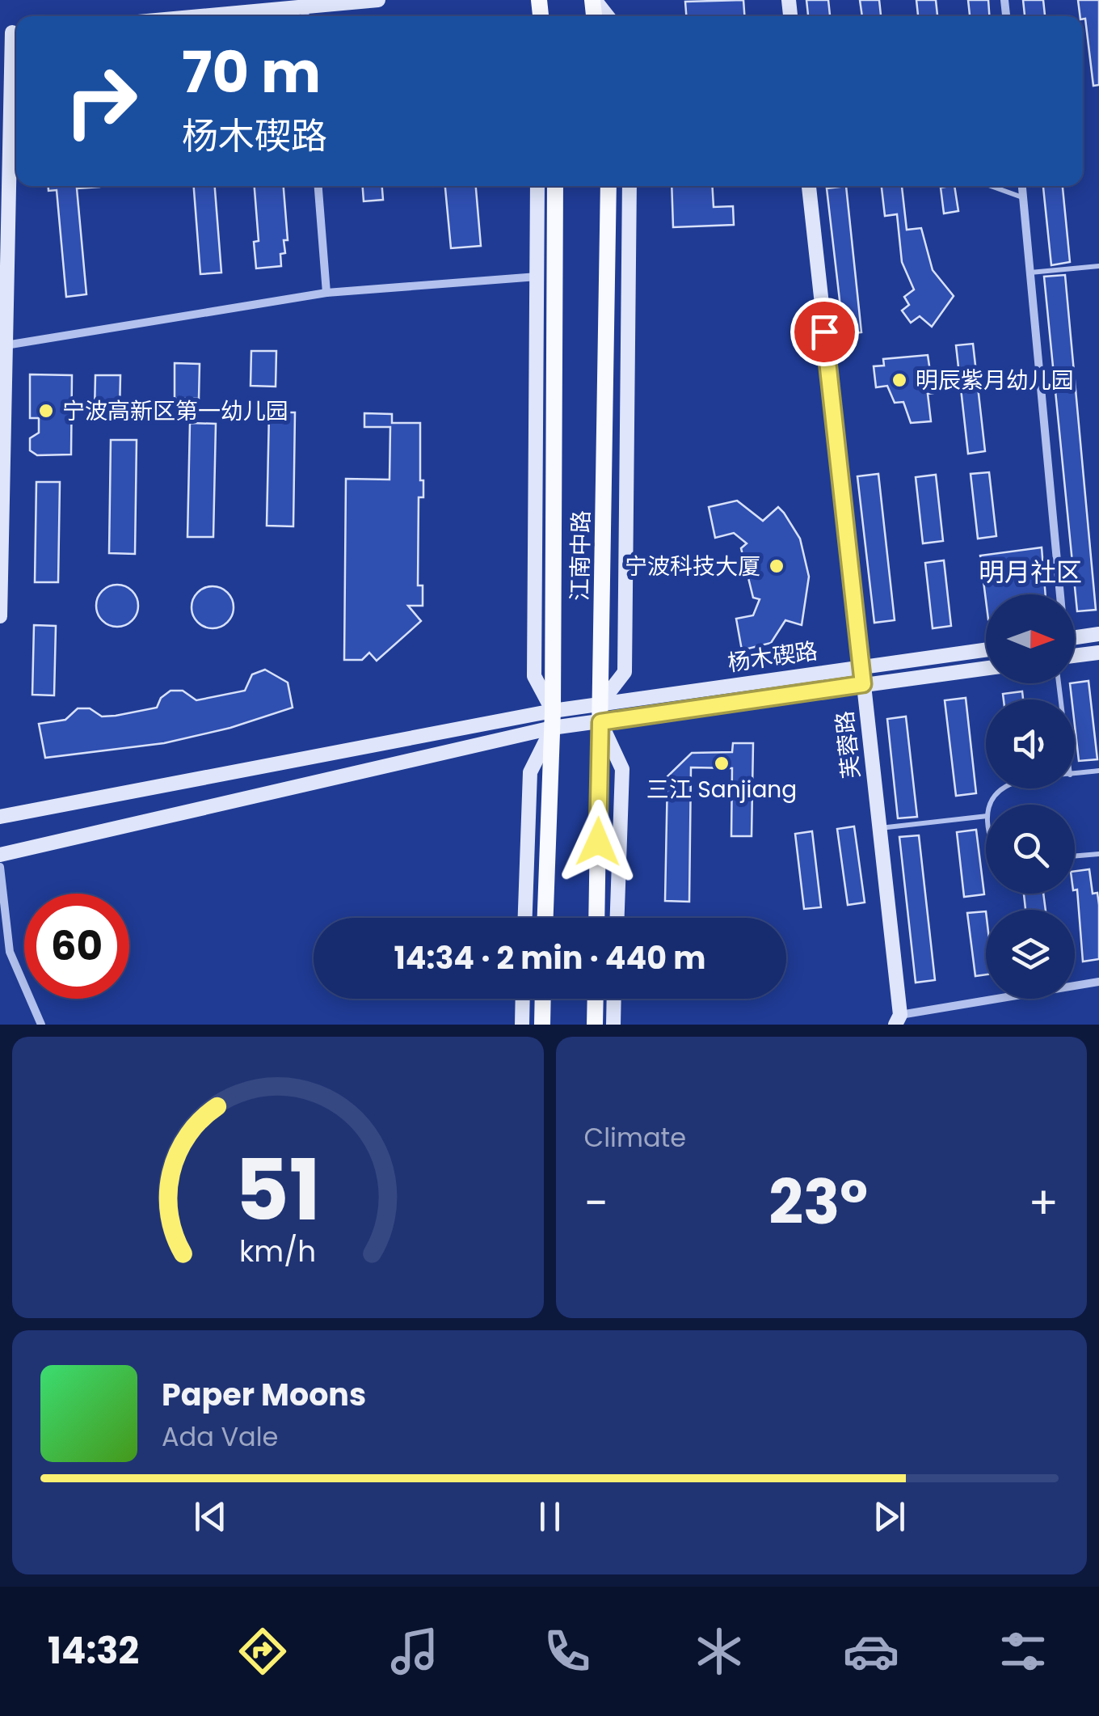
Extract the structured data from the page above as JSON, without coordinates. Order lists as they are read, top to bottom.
{
  "streets": {
    "main road": ["江南中路", "杨木碶路", "芙蓉路"]
  },
  "crossings": [
    ["江南中路", "杨木碶路"],
    ["杨木碶路", "芙蓉路"]
  ],
  "districts": ["明月社区"],
  "places": [
    "明辰紫月幼儿园",
    "宁波高新区第一幼儿园",
    "宁波科技大厦",
    "三江 Sanjiang"
  ],
  "north": "right",
  "page": {
    "turn": ["70 m", "杨木碶路"],
    "limit": "60",
    "trip": "14:34 · 2 min · 440 m",
    "tile": "Climate",
    "heat": ["−", "23°", "+"],
    "song": ["Paper Moons", "Ada Vale"],
    "tabs": "14:32",
    "gauge": ["51", "km/h"]
  }
}
